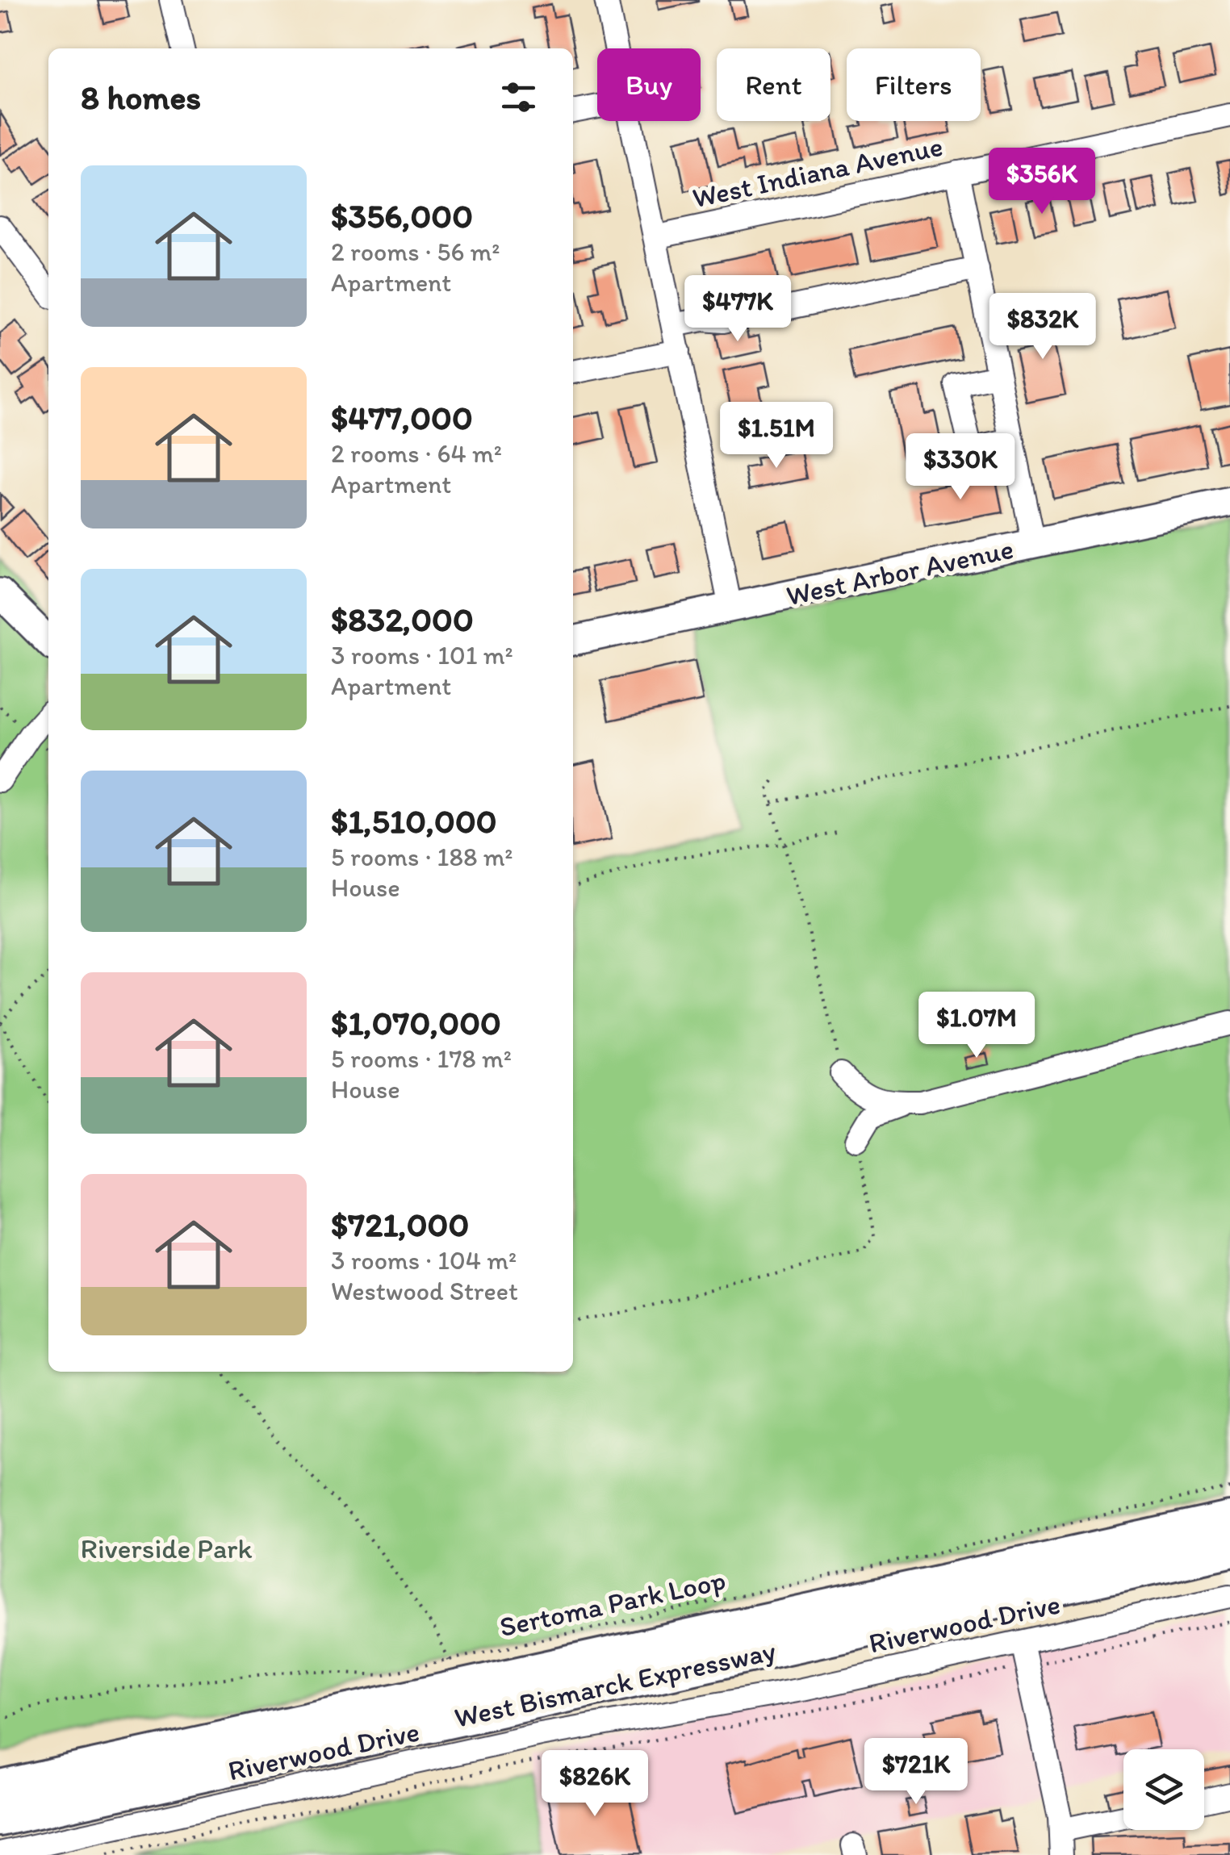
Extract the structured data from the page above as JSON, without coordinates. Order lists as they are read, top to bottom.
{
  "streets": {
    "highway": ["West Bismarck Expressway"],
    "main road": ["West Arbor Avenue"],
    "street": ["West Indiana Avenue", "Riverwood Drive"],
    "path": ["Sertoma Park Loop"]
  },
  "parks": ["Riverside Park"],
  "page": {
    "chip": ["Buy", "Rent", "Filters"],
    "heading": "8 homes",
    "list": [
      {
        "name": "$356,000",
        "note": "2 rooms · 56 m² · Apartment"
      },
      {
        "name": "$477,000",
        "note": "2 rooms · 64 m² · Apartment"
      },
      {
        "name": "$832,000",
        "note": "3 rooms · 101 m² · Apartment"
      },
      {
        "name": "$1,510,000",
        "note": "5 rooms · 188 m² · House"
      },
      {
        "name": "$1,070,000",
        "note": "5 rooms · 178 m² · House"
      },
      {
        "name": "$721,000",
        "note": "3 rooms · 104 m² · Westwood Street"
      }
    ],
    "price": [
      "$356K",
      "$477K",
      "$832K",
      "$1.51M",
      "$330K",
      "$1.07M",
      "$721K",
      "$826K"
    ]
  }
}
